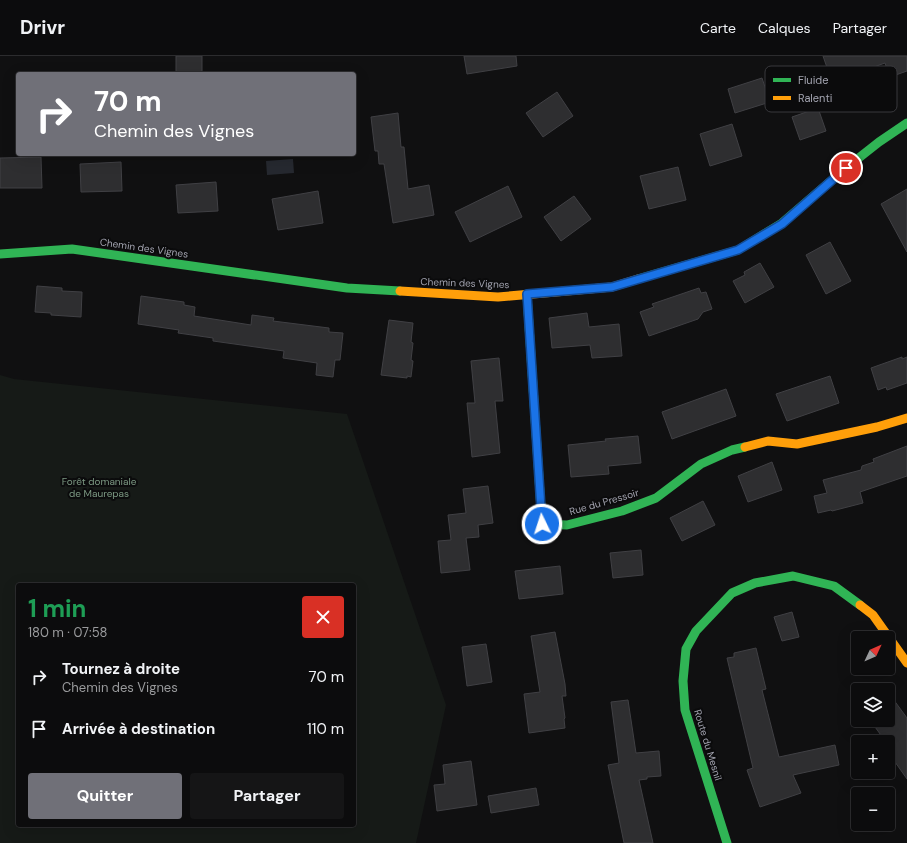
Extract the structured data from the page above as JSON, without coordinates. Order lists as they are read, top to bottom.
{
  "streets": {
    "street": ["Chemin des Vignes", "Rue du Pressoir", "Route du Mesnil"]
  },
  "crossings": [
    ["Chemin des Vignes", "Rue du Pressoir"]
  ],
  "parks": ["Forêt domaniale de Maurepas"],
  "legend": ["Fluide", "Ralenti"],
  "north": "top right",
  "page": {
    "header": "Drivr",
    "nav": ["Carte", "Calques", "Partager"],
    "turn": ["70 m", "Chemin des Vignes"],
    "heading": ["1 min", "180 m · 07:58"],
    "map_buttons": ["+", "−"],
    "list": [
      {
        "name": "Tournez à droite",
        "note": "Chemin des Vignes",
        "value": "70 m"
      },
      {
        "name": "Arrivée à destination",
        "value": "110 m"
      }
    ],
    "buttons": ["Quitter", "Partager"]
  }
}
